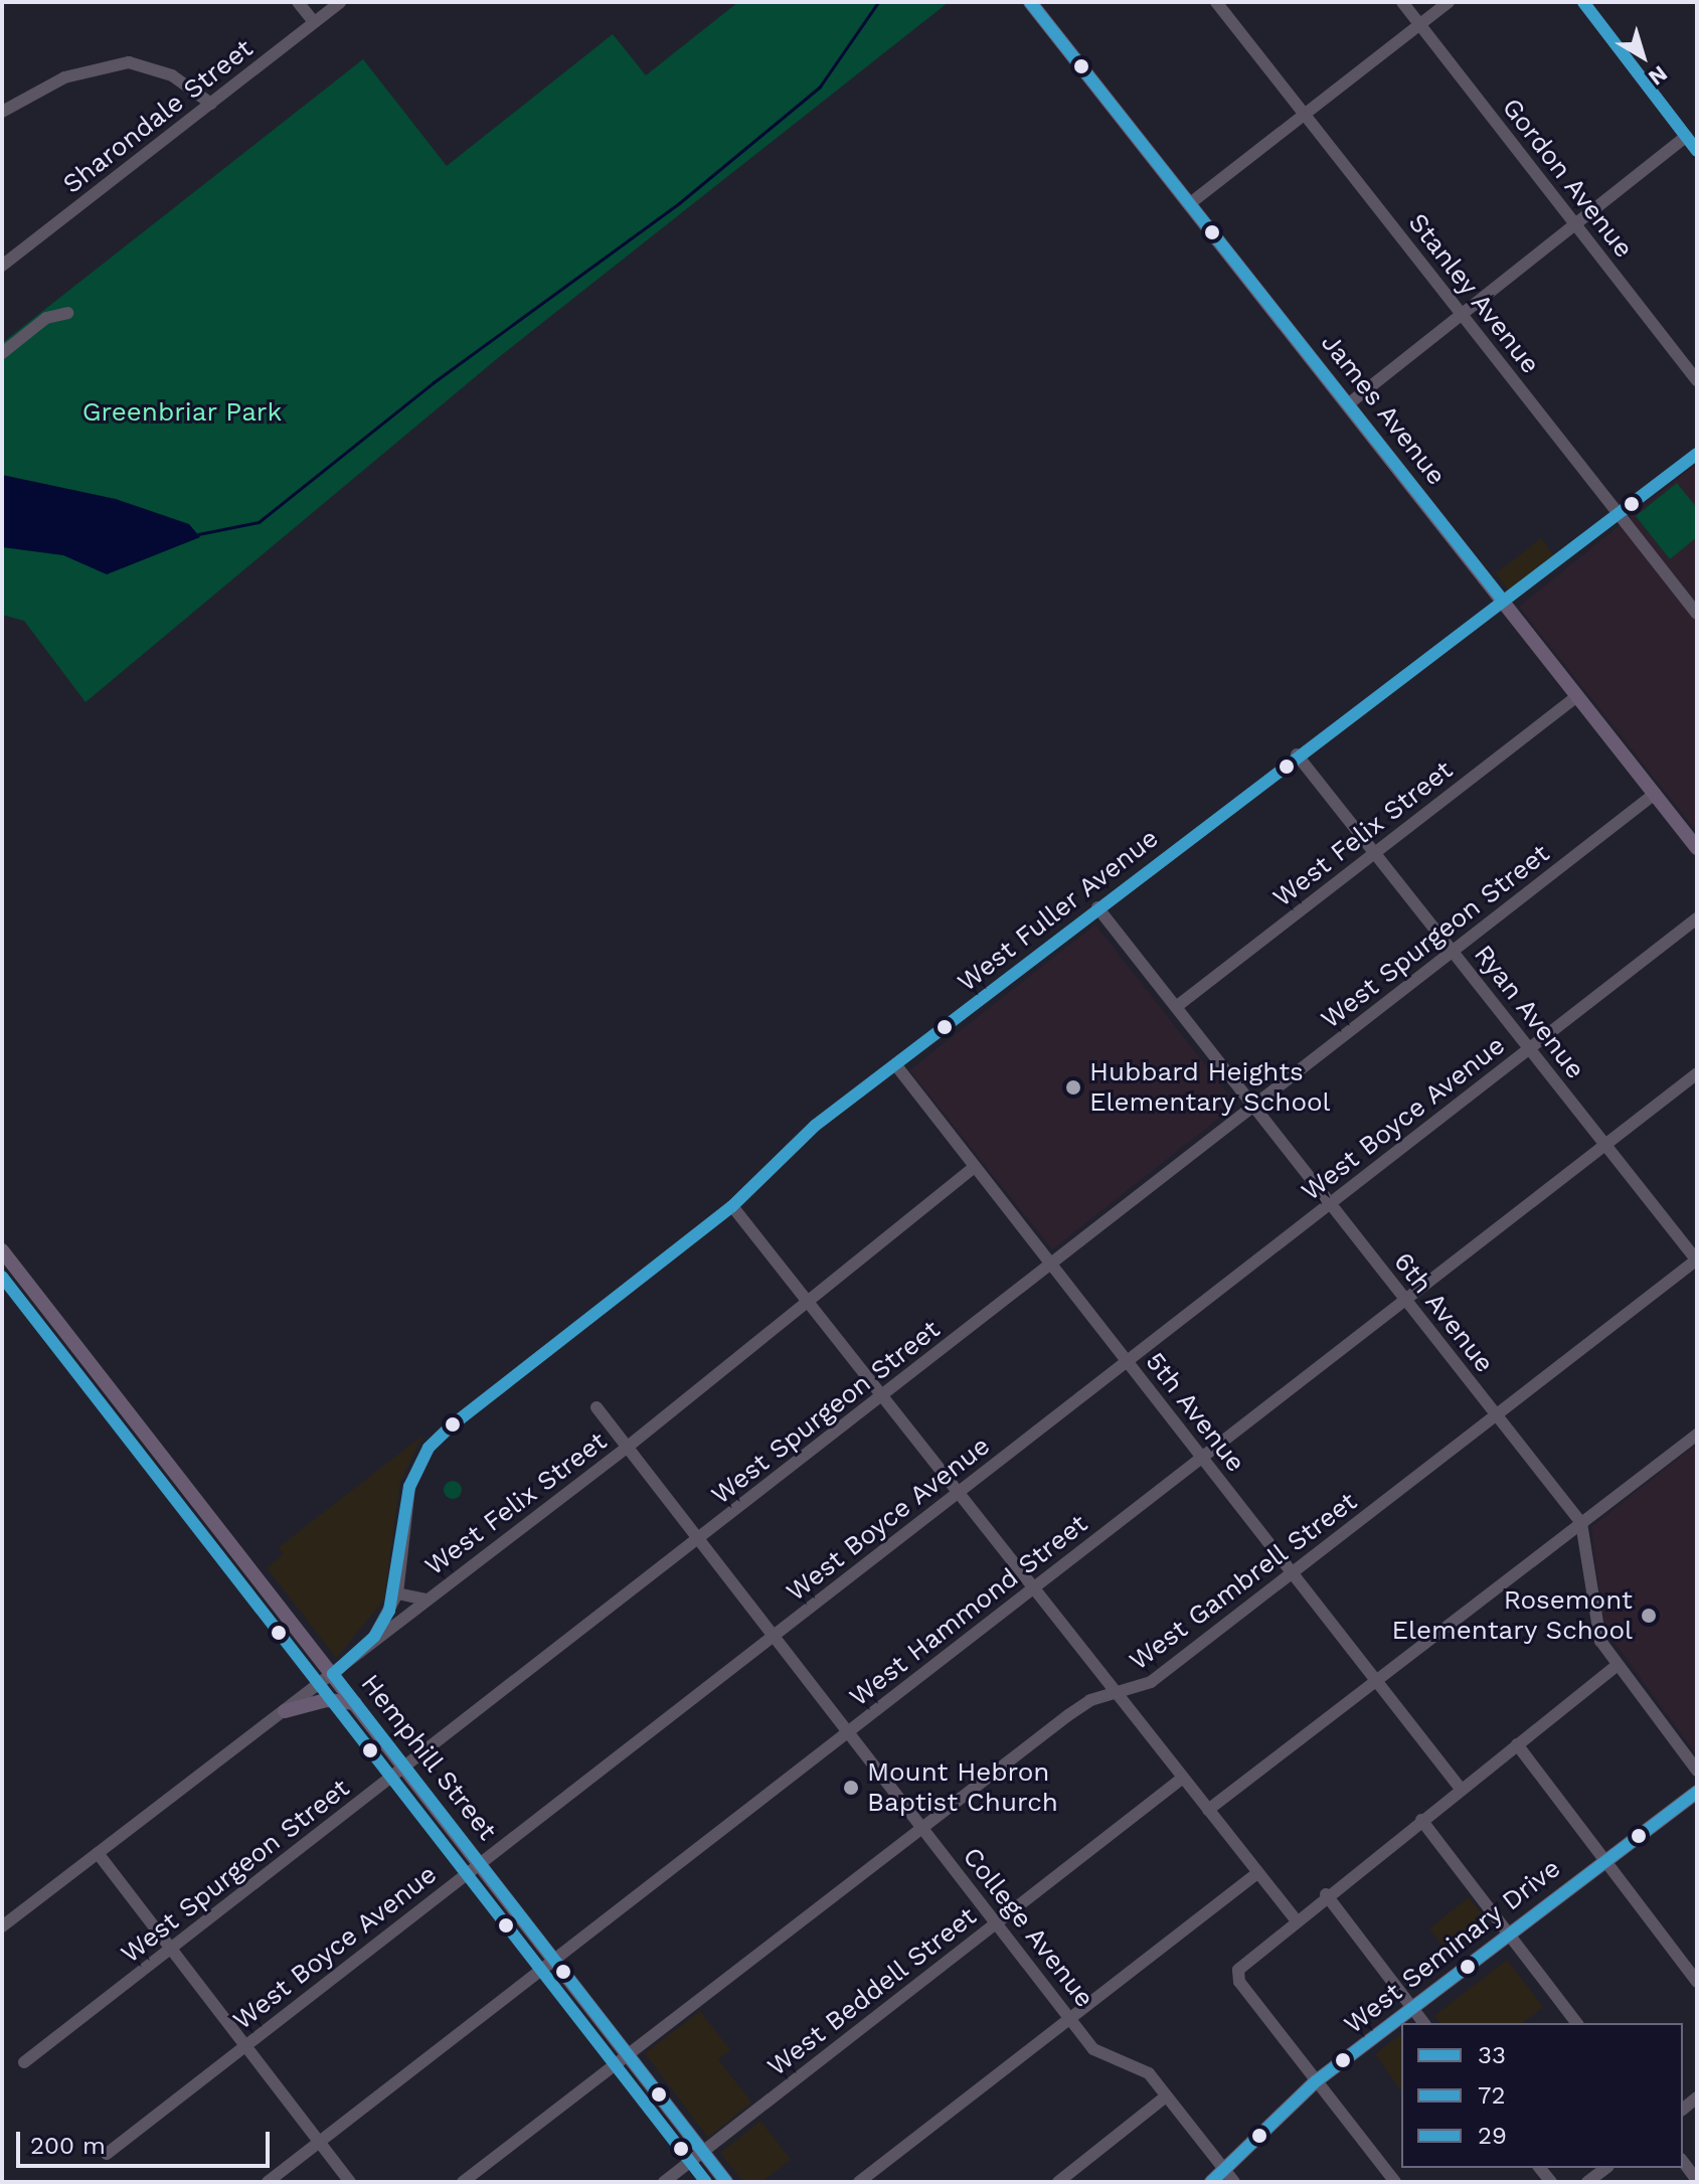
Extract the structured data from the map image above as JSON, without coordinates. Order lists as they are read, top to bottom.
{
  "streets": {
    "main road": ["James Avenue", "Hemphill Street", "West Seminary Drive"],
    "street": [
      "Sharondale Street",
      "Gordon Avenue",
      "Stanley Avenue",
      "West Felix Street",
      "West Fuller Avenue",
      "West Spurgeon Street",
      "Ryan Avenue",
      "West Boyce Avenue",
      "6th Avenue",
      "5th Avenue",
      "West Gambrell Street",
      "West Hammond Street",
      "College Avenue",
      "West Beddell Street"
    ]
  },
  "crossings": [
    ["Stanley Avenue", "West Fuller Avenue"],
    ["James Avenue", "West Felix Street"],
    ["James Avenue", "West Fuller Avenue"],
    ["James Avenue", "West Spurgeon Street"],
    ["West Felix Street", "West Fuller Avenue"],
    ["West Felix Street", "Ryan Avenue"],
    ["West Felix Street", "6th Avenue"],
    ["West Felix Street", "5th Avenue"],
    ["West Felix Street", "Hemphill Street"],
    ["West Felix Street", "College Avenue"],
    ["West Fuller Avenue", "Ryan Avenue"],
    ["West Fuller Avenue", "6th Avenue"],
    ["West Fuller Avenue", "5th Avenue"],
    ["West Spurgeon Street", "Ryan Avenue"],
    ["West Spurgeon Street", "6th Avenue"],
    ["West Spurgeon Street", "5th Avenue"],
    ["West Spurgeon Street", "Hemphill Street"],
    ["West Spurgeon Street", "College Avenue"],
    ["Ryan Avenue", "West Boyce Avenue"],
    ["Ryan Avenue", "West Gambrell Street"],
    ["Ryan Avenue", "West Hammond Street"],
    ["West Boyce Avenue", "6th Avenue"],
    ["West Boyce Avenue", "5th Avenue"],
    ["West Boyce Avenue", "Hemphill Street"],
    ["West Boyce Avenue", "College Avenue"],
    ["6th Avenue", "West Gambrell Street"],
    ["6th Avenue", "West Hammond Street"],
    ["5th Avenue", "West Gambrell Street"],
    ["5th Avenue", "West Hammond Street"],
    ["West Gambrell Street", "Hemphill Street"],
    ["West Gambrell Street", "College Avenue"],
    ["West Hammond Street", "Hemphill Street"],
    ["West Hammond Street", "College Avenue"],
    ["Hemphill Street", "West Beddell Street"],
    ["College Avenue", "West Seminary Drive"],
    ["College Avenue", "West Beddell Street"]
  ],
  "parks": ["Greenbriar Park"],
  "places": ["Hubbard Heights Elementary School", "Rosemont Elementary School", "Mount Hebron Baptist Church"],
  "lines": ["transit line 33", "transit line 72", "transit line 29"],
  "legend": ["33", "72", "29"],
  "scale_bar": "200 m",
  "north": "bottom right"
}
